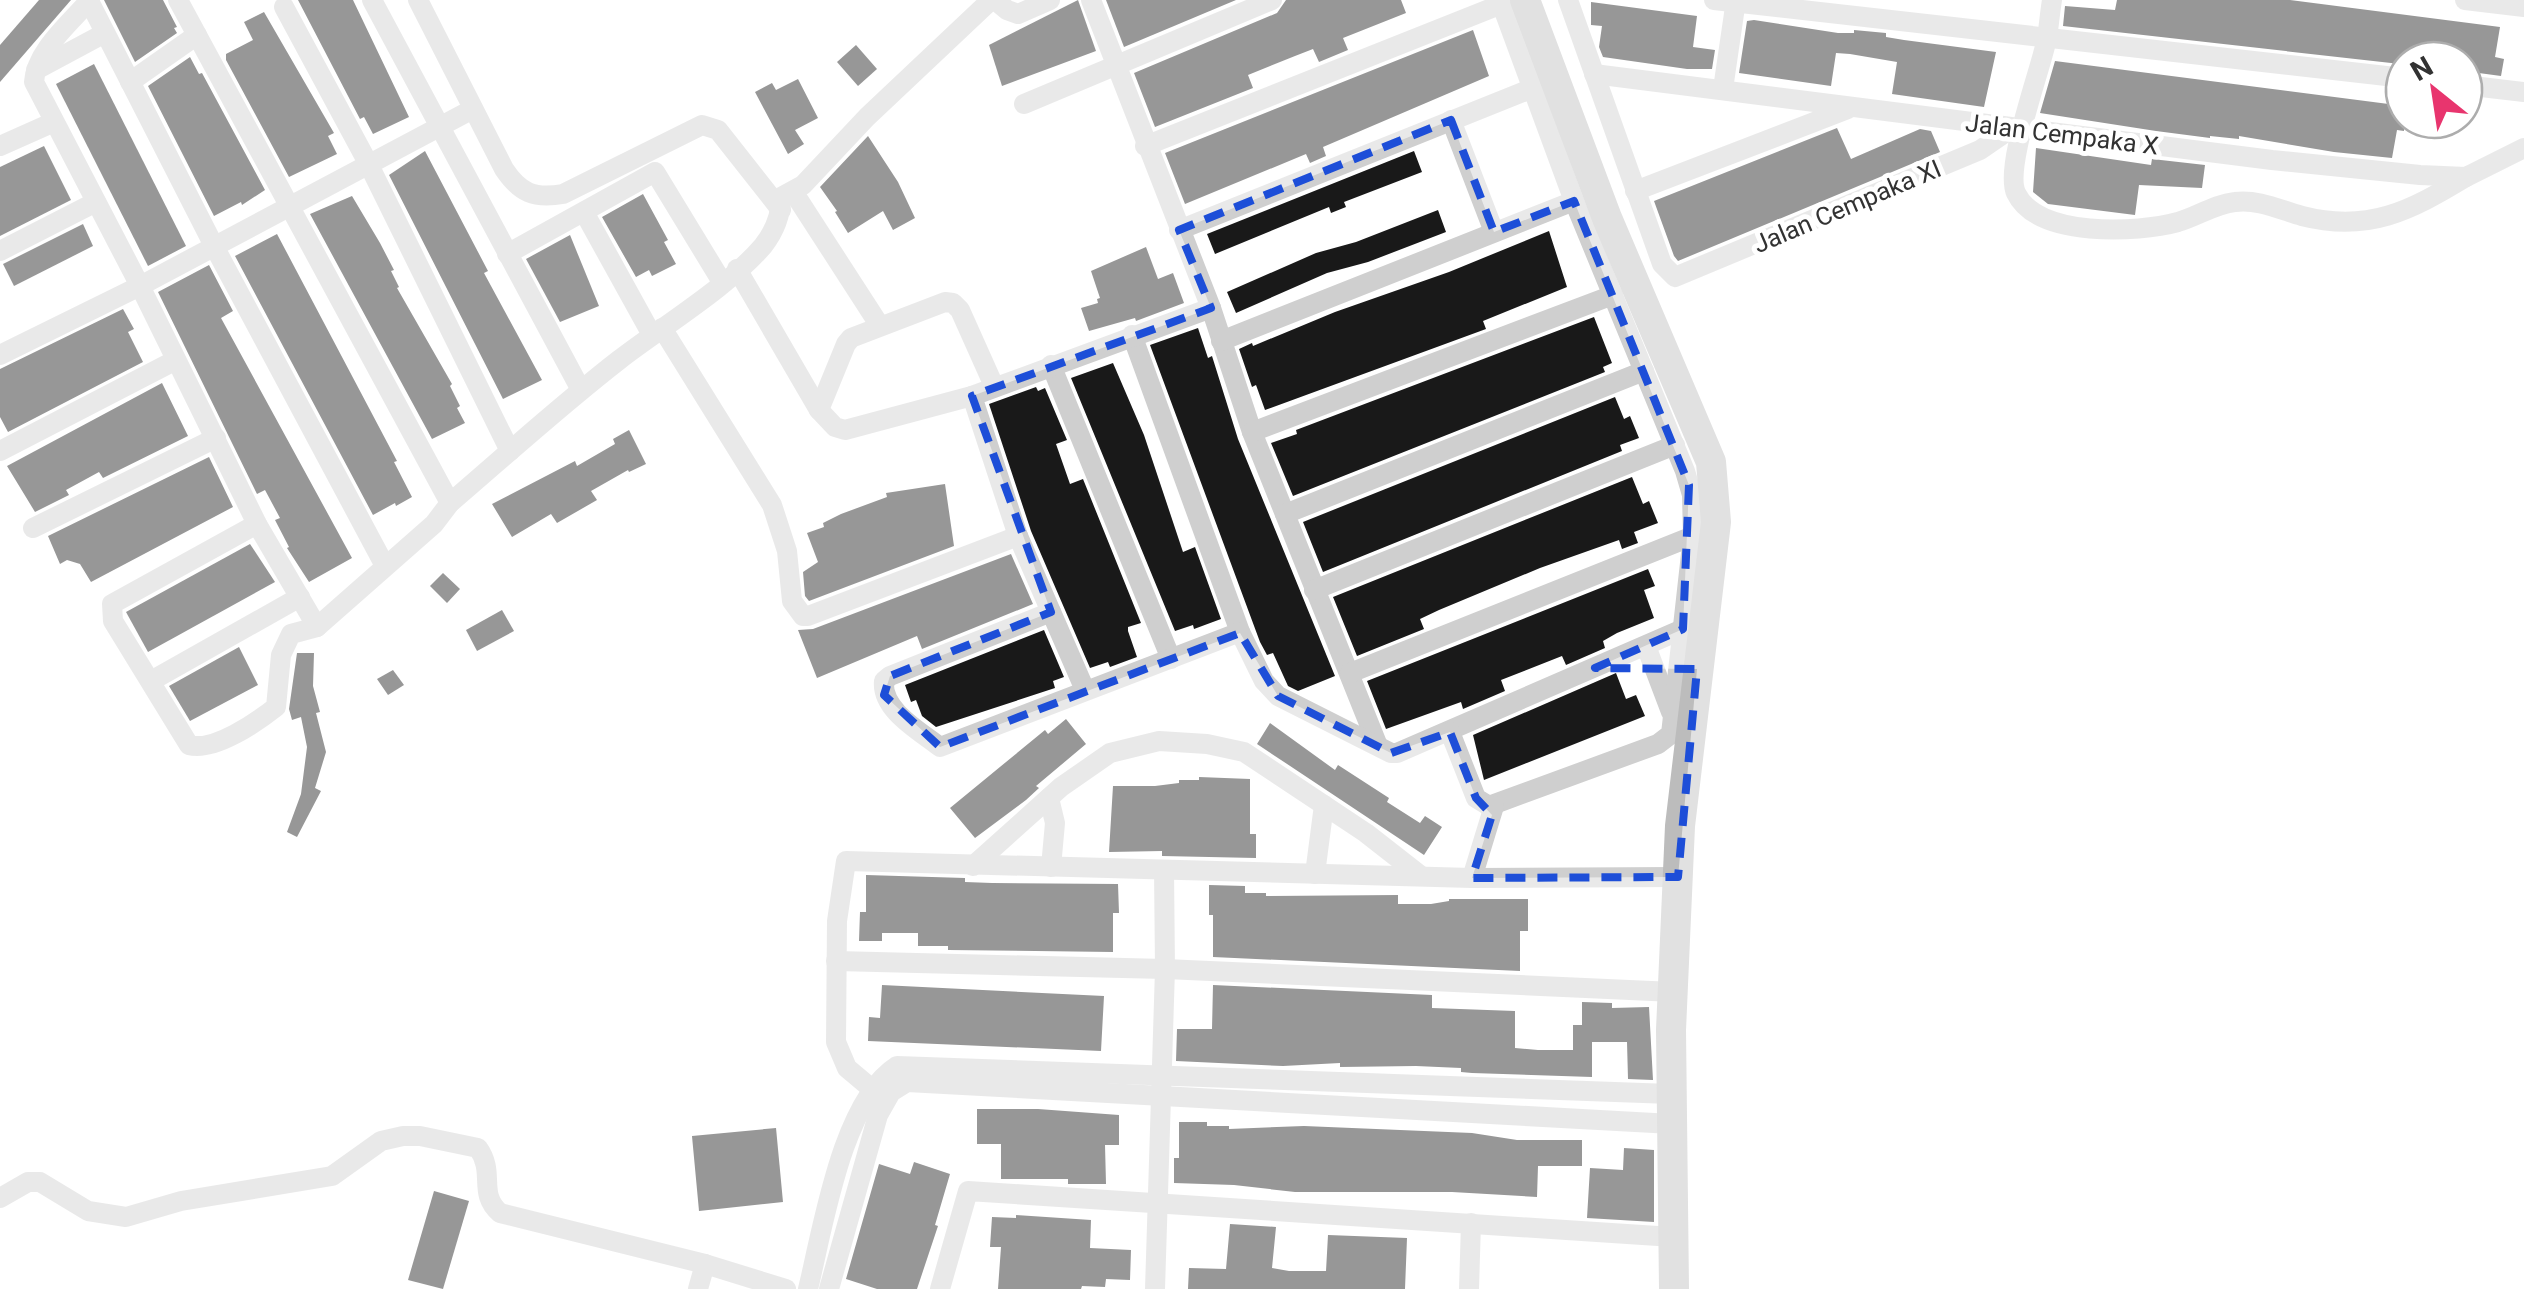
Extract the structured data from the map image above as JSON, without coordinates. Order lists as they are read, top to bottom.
{
  "streets": {
    "street": ["Jalan Cempaka X", "Jalan Cempaka XI"]
  },
  "crossings": [
    ["Jalan Cempaka X", "Jalan Cempaka XI"]
  ],
  "north": "top left"
}
